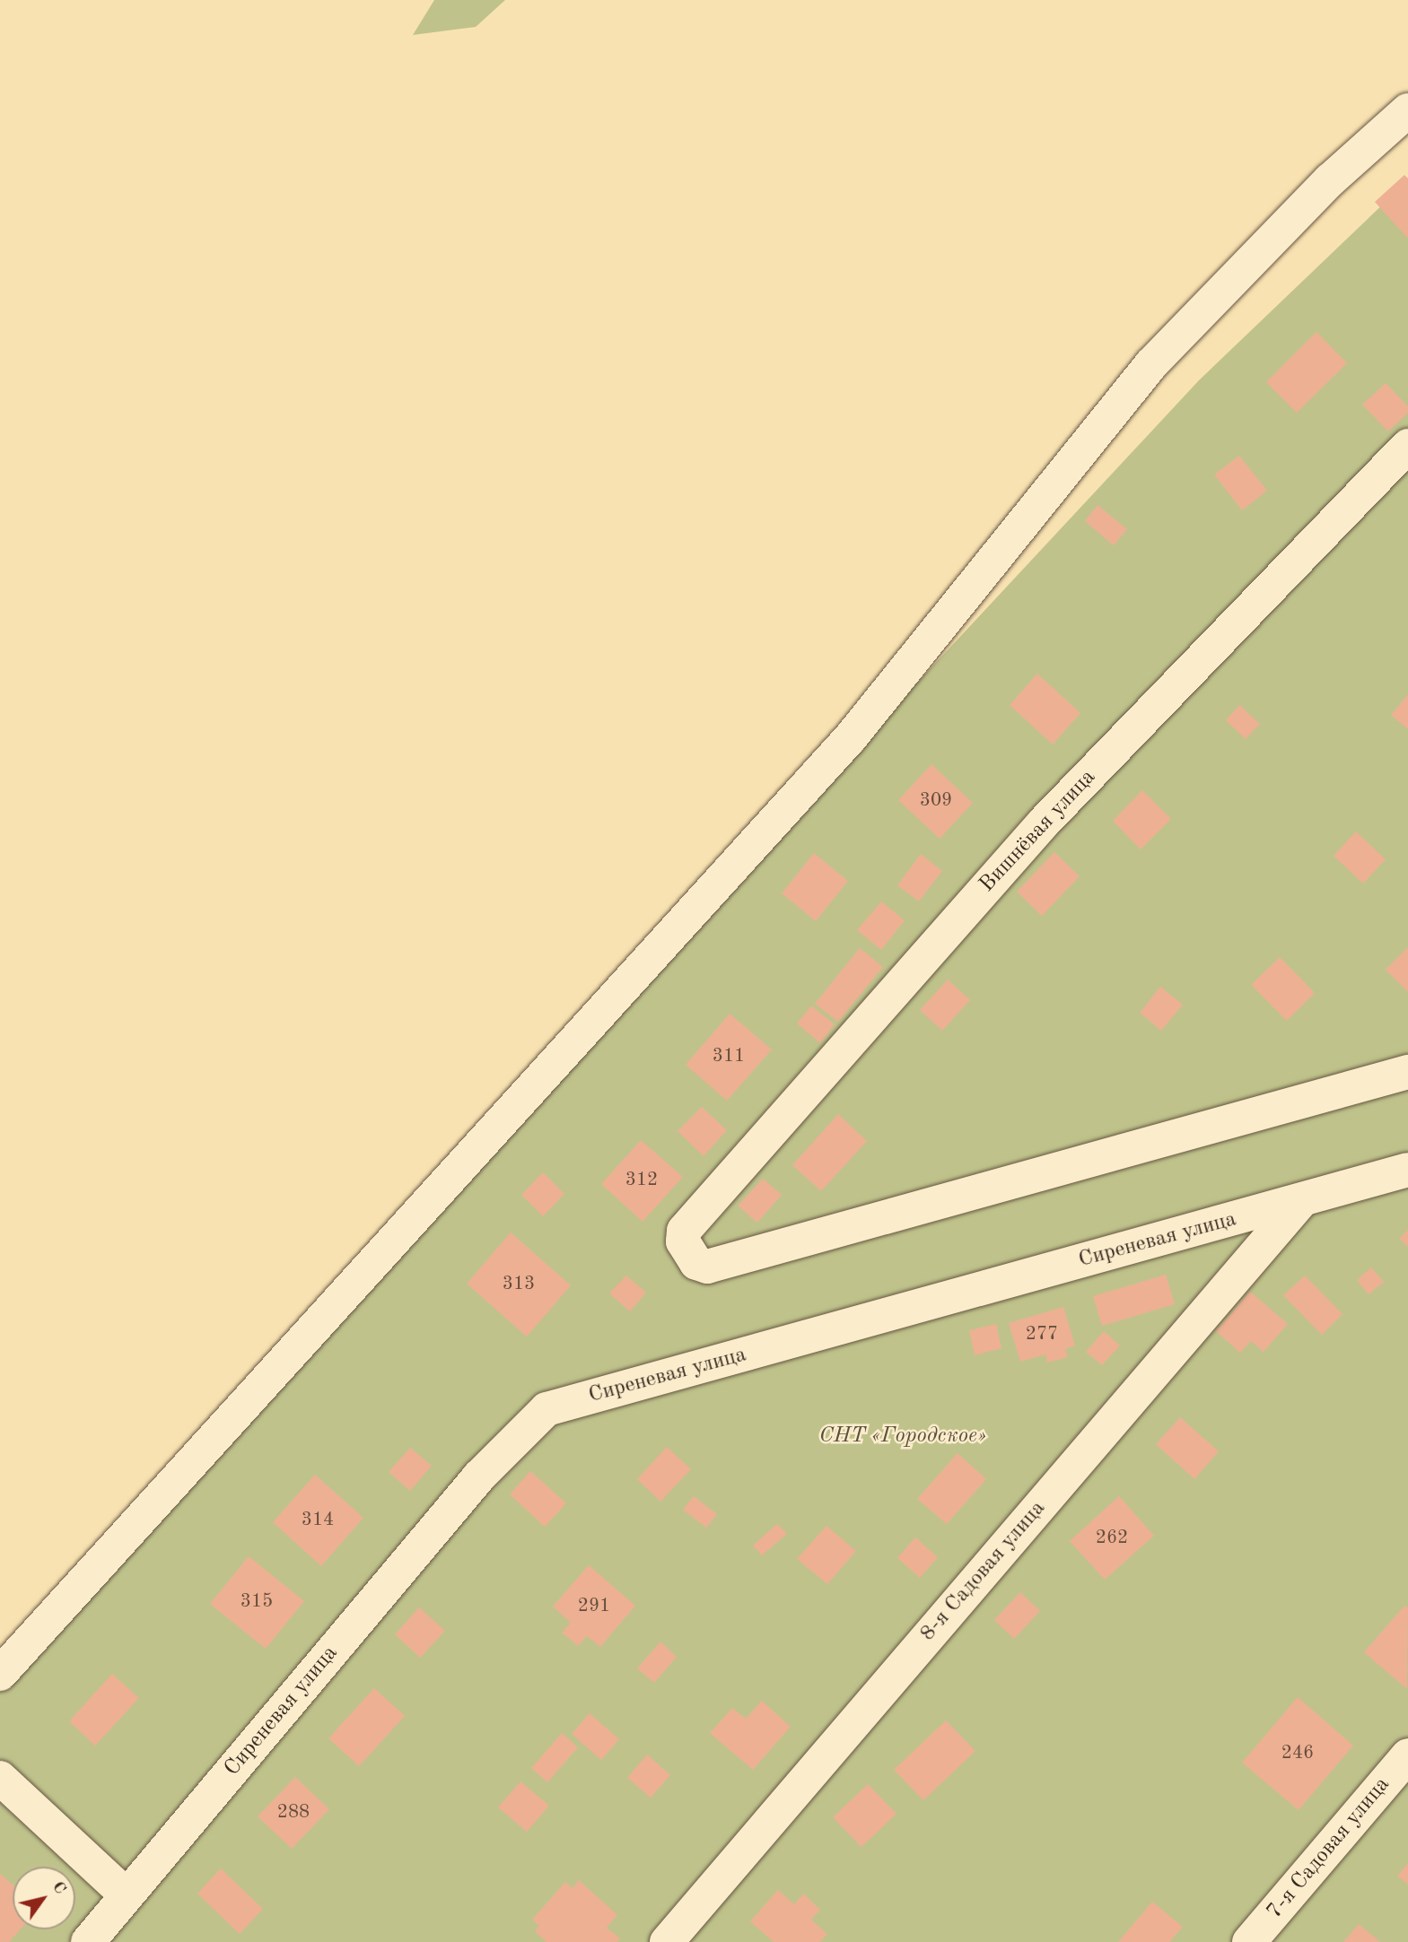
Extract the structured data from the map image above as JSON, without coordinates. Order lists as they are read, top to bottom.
{
  "streets": {
    "street": [
      "Вишнёвая улица",
      "Сиреневая улица",
      "8-я Садовая улица",
      "7-я Садовая улица"
    ]
  },
  "crossings": [
    ["Сиреневая улица", "8-я Садовая улица"]
  ],
  "parks": ["СНТ «Городское»"],
  "house_numbers": [
    "309",
    "311",
    "312",
    "313",
    "277",
    "314",
    "262",
    "315",
    "291",
    "246",
    "288"
  ],
  "north": "top right"
}
